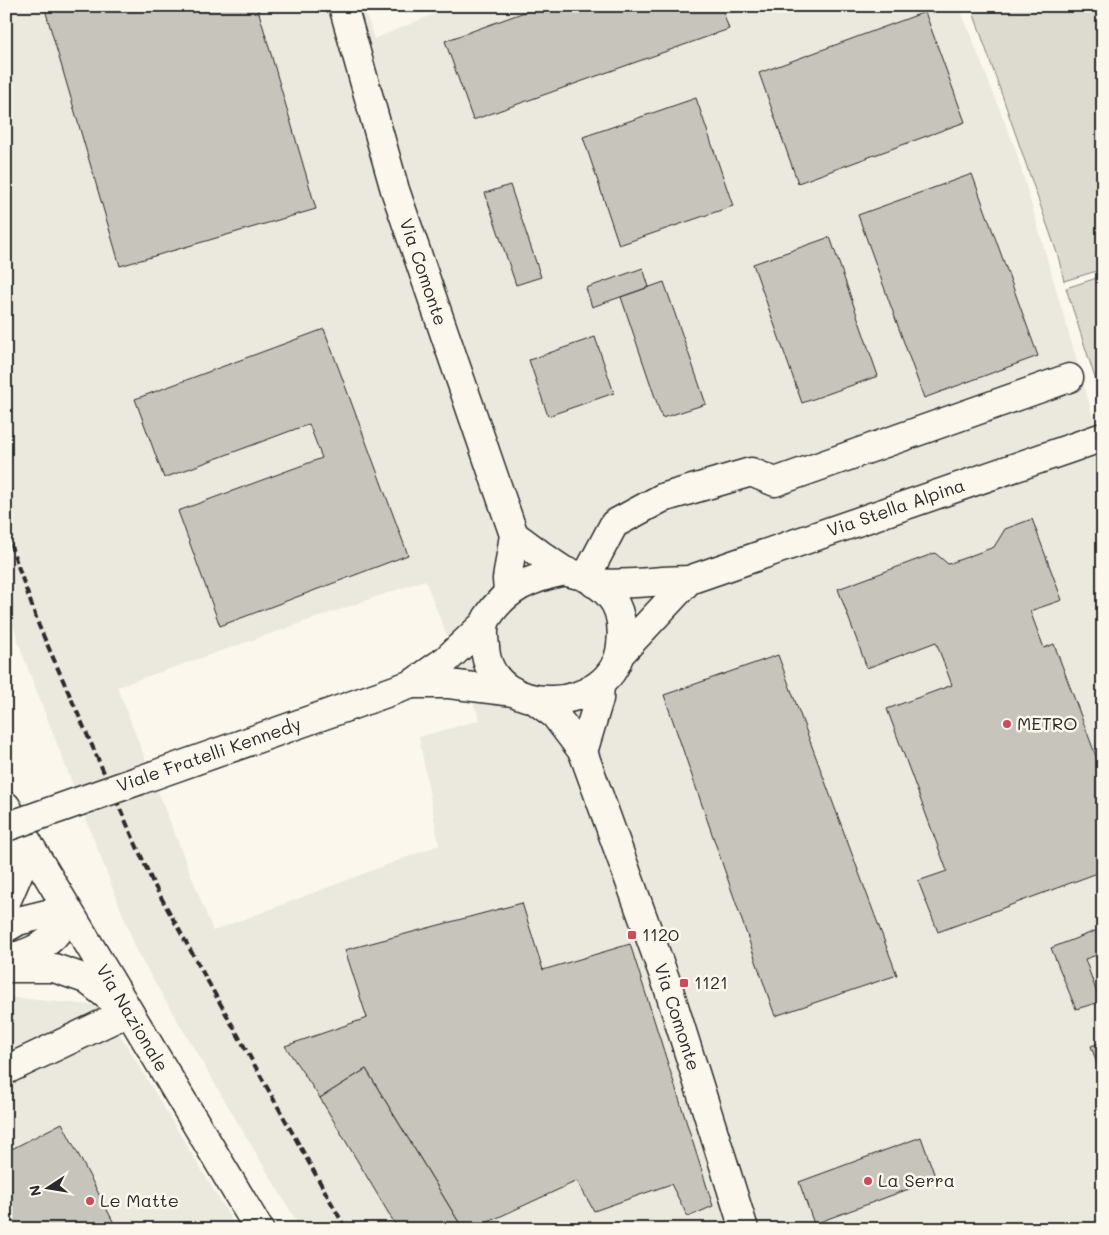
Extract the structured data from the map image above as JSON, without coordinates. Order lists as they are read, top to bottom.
{
  "streets": {
    "street": [
      "Via Comonte",
      "Via Stella Alpina",
      "Viale Fratelli Kennedy",
      "Via Nazionale"
    ]
  },
  "crossings": [
    ["Via Comonte", "Via Stella Alpina"],
    ["Via Comonte", "Viale Fratelli Kennedy"],
    ["Via Stella Alpina", "Viale Fratelli Kennedy"]
  ],
  "places": {
    "other": ["METRO", "La Serra", "Le Matte"],
    "transit": ["1120", "1121"]
  },
  "north": "left"
}
